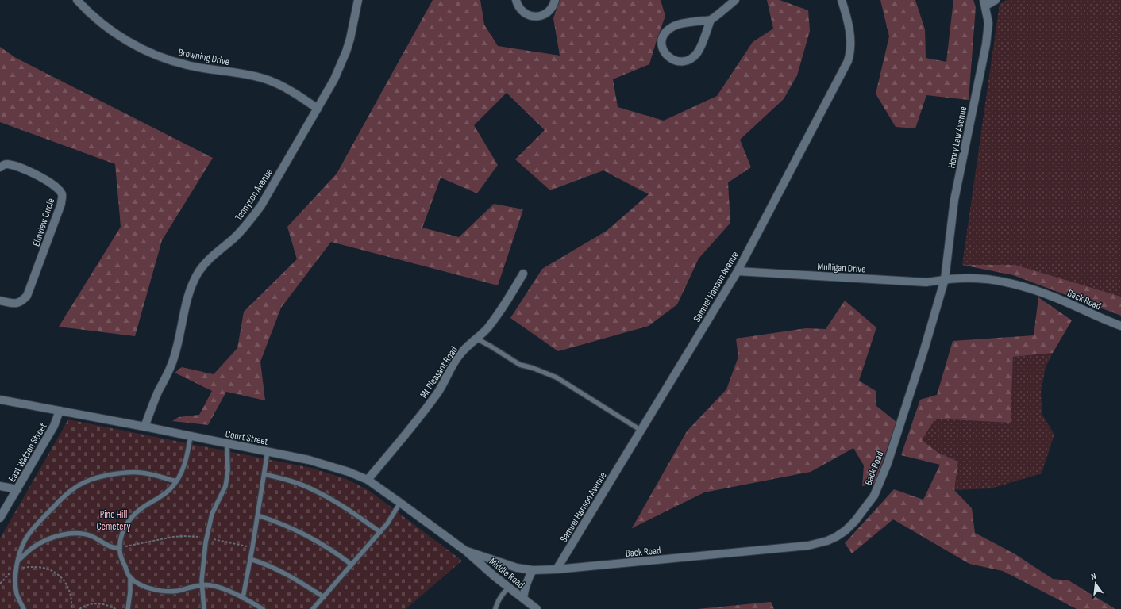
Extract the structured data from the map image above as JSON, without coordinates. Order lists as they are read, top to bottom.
{
  "streets": {
    "street": [
      "Browning Drive",
      "Henry Law Avenue",
      "Tennyson Avenue",
      "Elmview Circle",
      "Mulligan Drive",
      "Samuel Hanson Avenue",
      "Back Road",
      "Mt Pleasant Road",
      "Court Street",
      "East Watson Street",
      "Middle Road"
    ]
  },
  "crossings": [
    ["Browning Drive", "Tennyson Avenue"],
    ["Henry Law Avenue", "Mulligan Drive"],
    ["Henry Law Avenue", "Back Road"],
    ["Tennyson Avenue", "Court Street"],
    ["Mulligan Drive", "Samuel Hanson Avenue"],
    ["Mulligan Drive", "Back Road"],
    ["Samuel Hanson Avenue", "Back Road"],
    ["Back Road", "Court Street"],
    ["Back Road", "Middle Road"],
    ["Mt Pleasant Road", "Court Street"],
    ["Court Street", "East Watson Street"],
    ["Court Street", "Middle Road"]
  ],
  "parks": ["Pine Hill Cemetery"],
  "north": "top"
}
